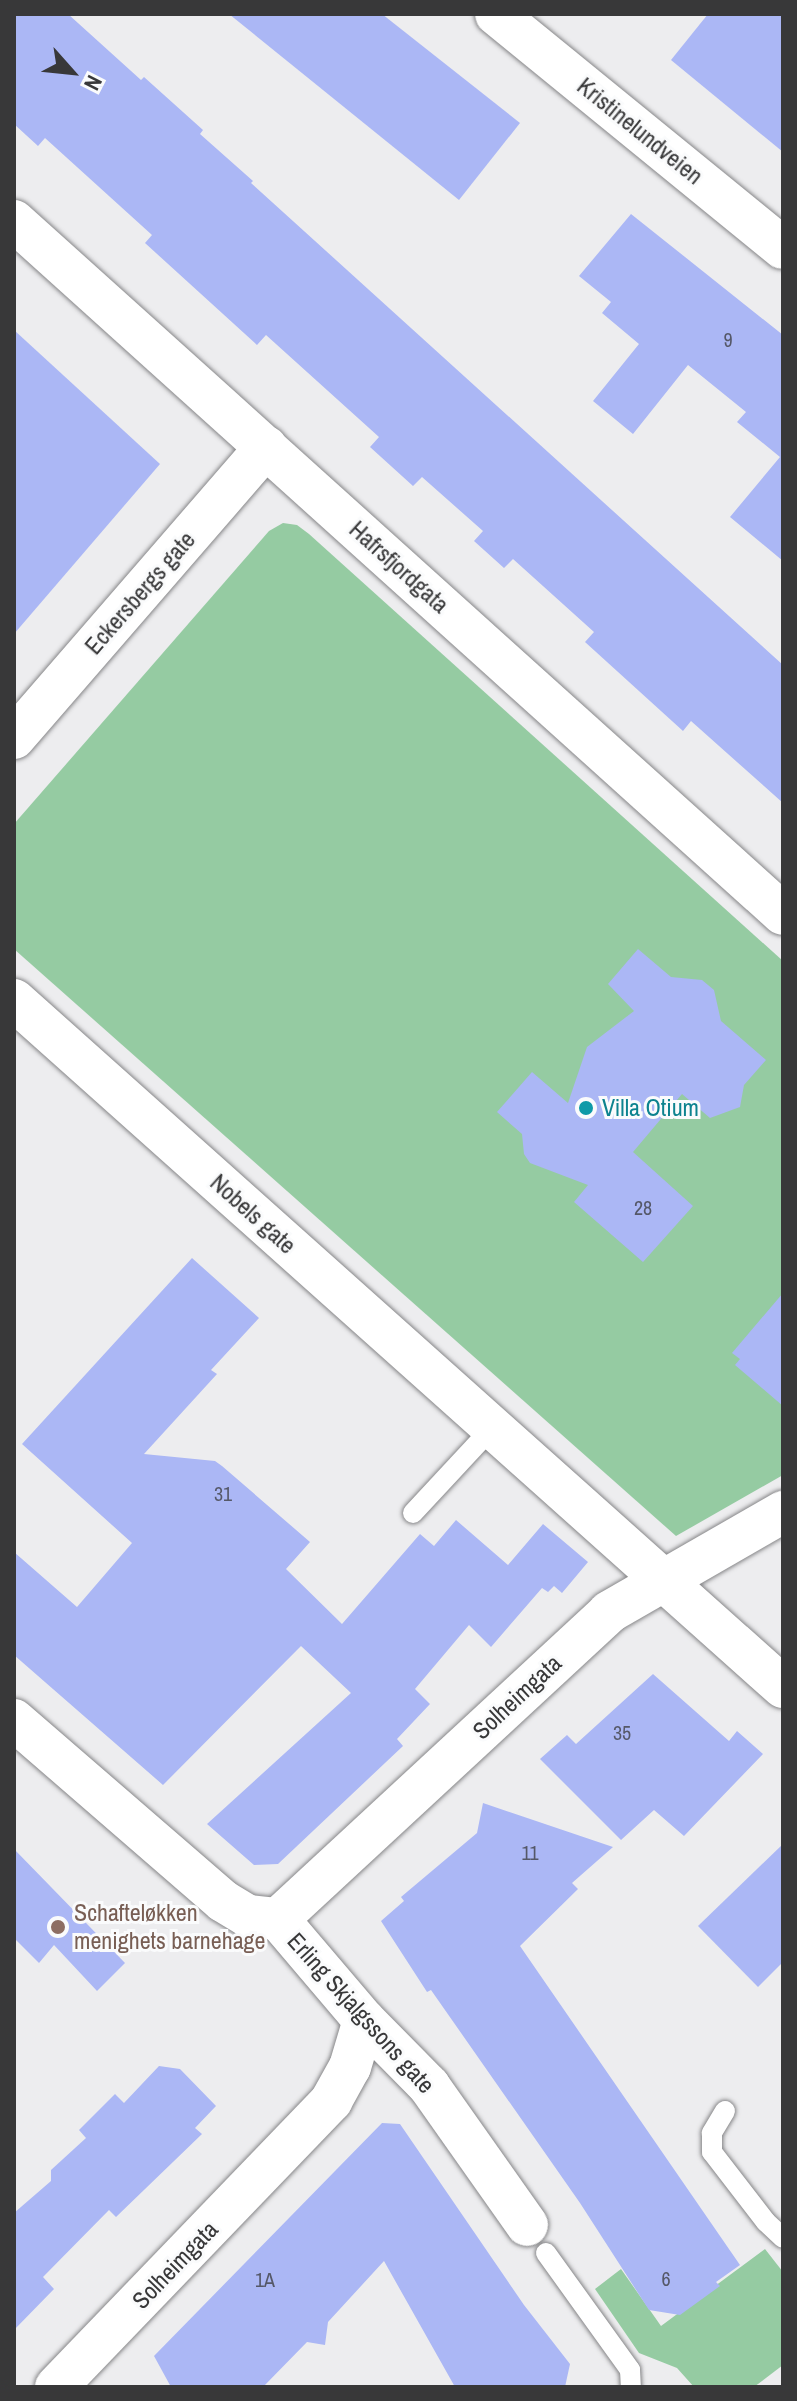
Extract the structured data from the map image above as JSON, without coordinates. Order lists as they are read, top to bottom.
{
  "streets": {
    "street": [
      "Kristinelundveien",
      "Hafrsfjordgata",
      "Eckersbergs gate",
      "Nobels gate",
      "Solheimgata",
      "Erling Skjalgssons gate"
    ]
  },
  "crossings": [
    ["Hafrsfjordgata", "Eckersbergs gate"],
    ["Nobels gate", "Solheimgata"],
    ["Solheimgata", "Erling Skjalgssons gate"]
  ],
  "places": ["Villa Otium", "Schafteløkken menighets barnehage"],
  "house_numbers": [
    "9",
    "28",
    "31",
    "35",
    "11",
    "6",
    "1A"
  ],
  "north": "bottom right"
}
